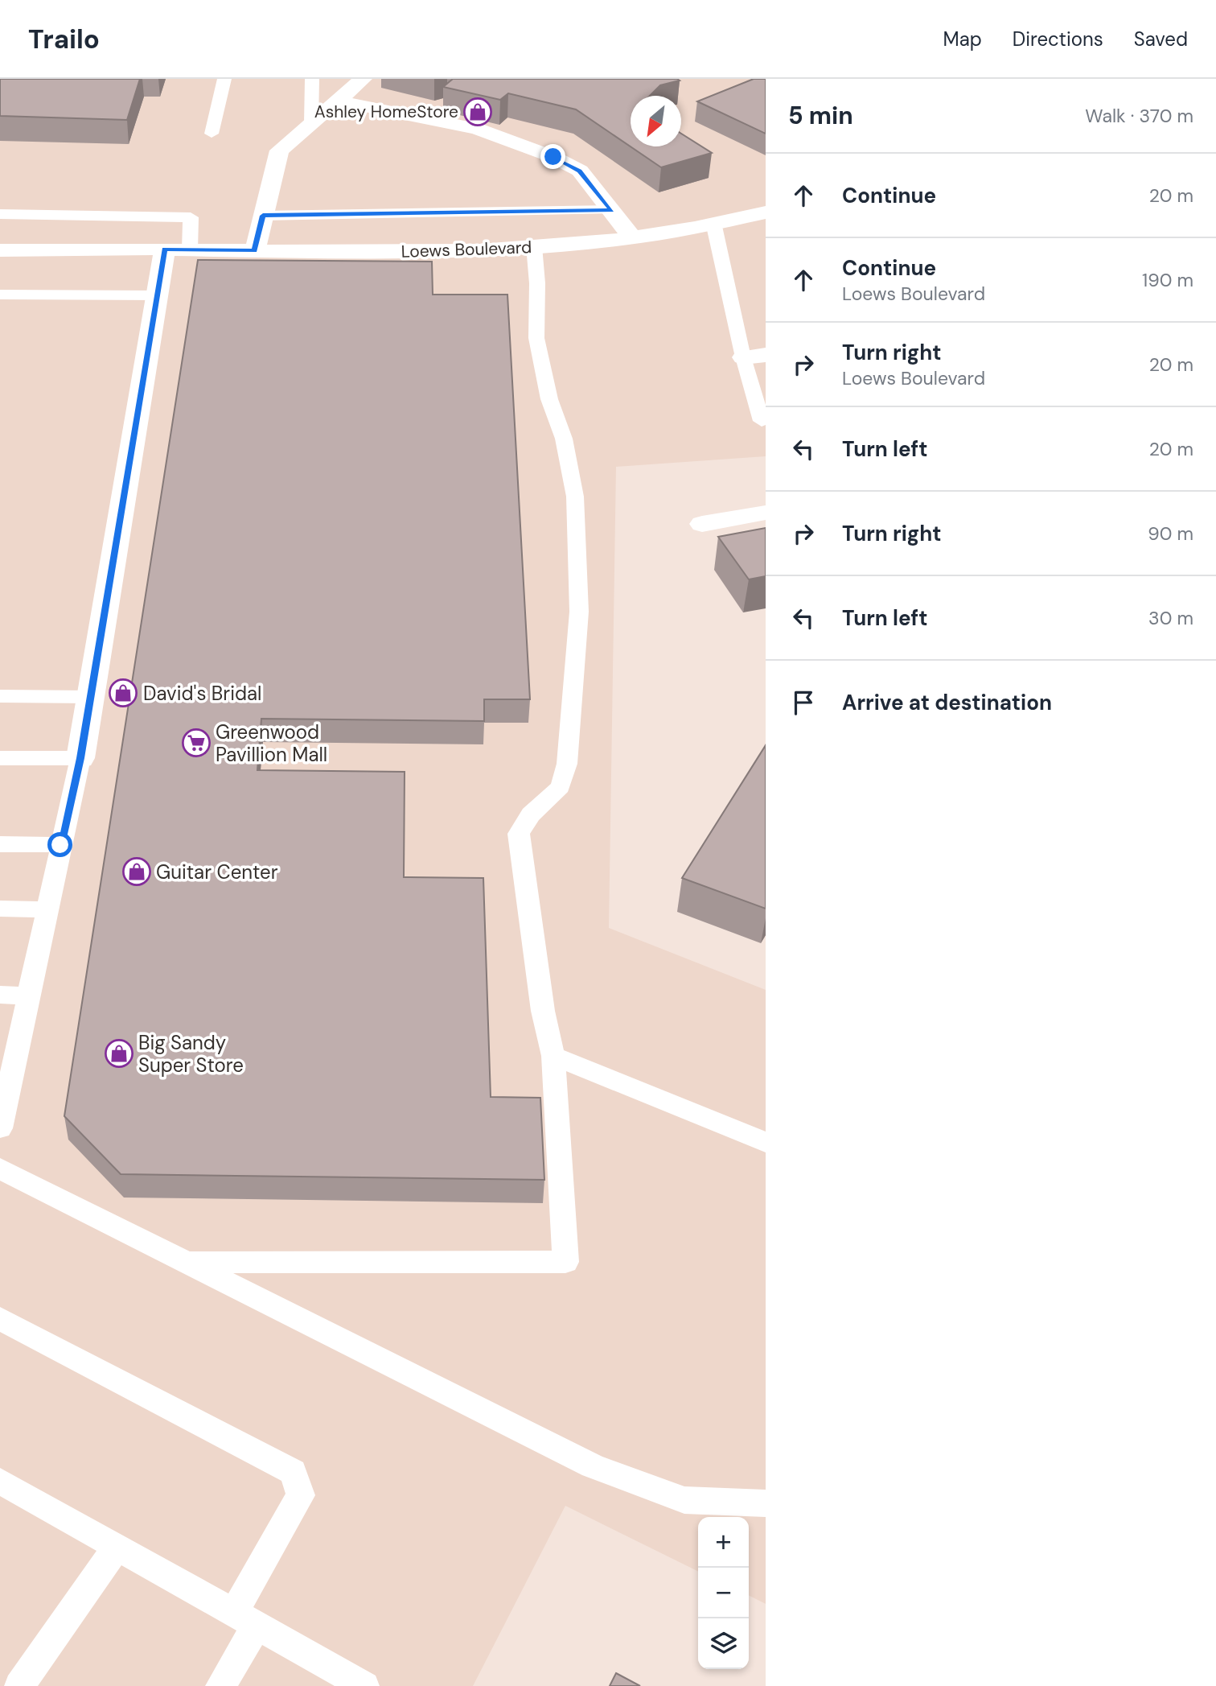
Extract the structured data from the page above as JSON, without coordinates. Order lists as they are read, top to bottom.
{
  "streets": {
    "street": ["Loews Boulevard"]
  },
  "places": {
    "shop": [
      "Ashley HomeStore",
      "David's Bridal",
      "Guitar Center",
      "Big Sandy Super Store"
    ],
    "supermarket": ["Greenwood Pavillion Mall"]
  },
  "north": "bottom left",
  "page": {
    "header": "Trailo",
    "nav": ["Map", "Directions", "Saved"],
    "heading": ["5 min", "Walk · 370 m"],
    "list": [
      ["Continue", "20 m"],
      ["Continue", "Loews Boulevard", "190 m"],
      ["Turn right", "Loews Boulevard", "20 m"],
      ["Turn left", "20 m"],
      ["Turn right", "90 m"],
      ["Turn left", "30 m"],
      "Arrive at destination"
    ],
    "map_buttons": ["+", "−"]
  }
}
